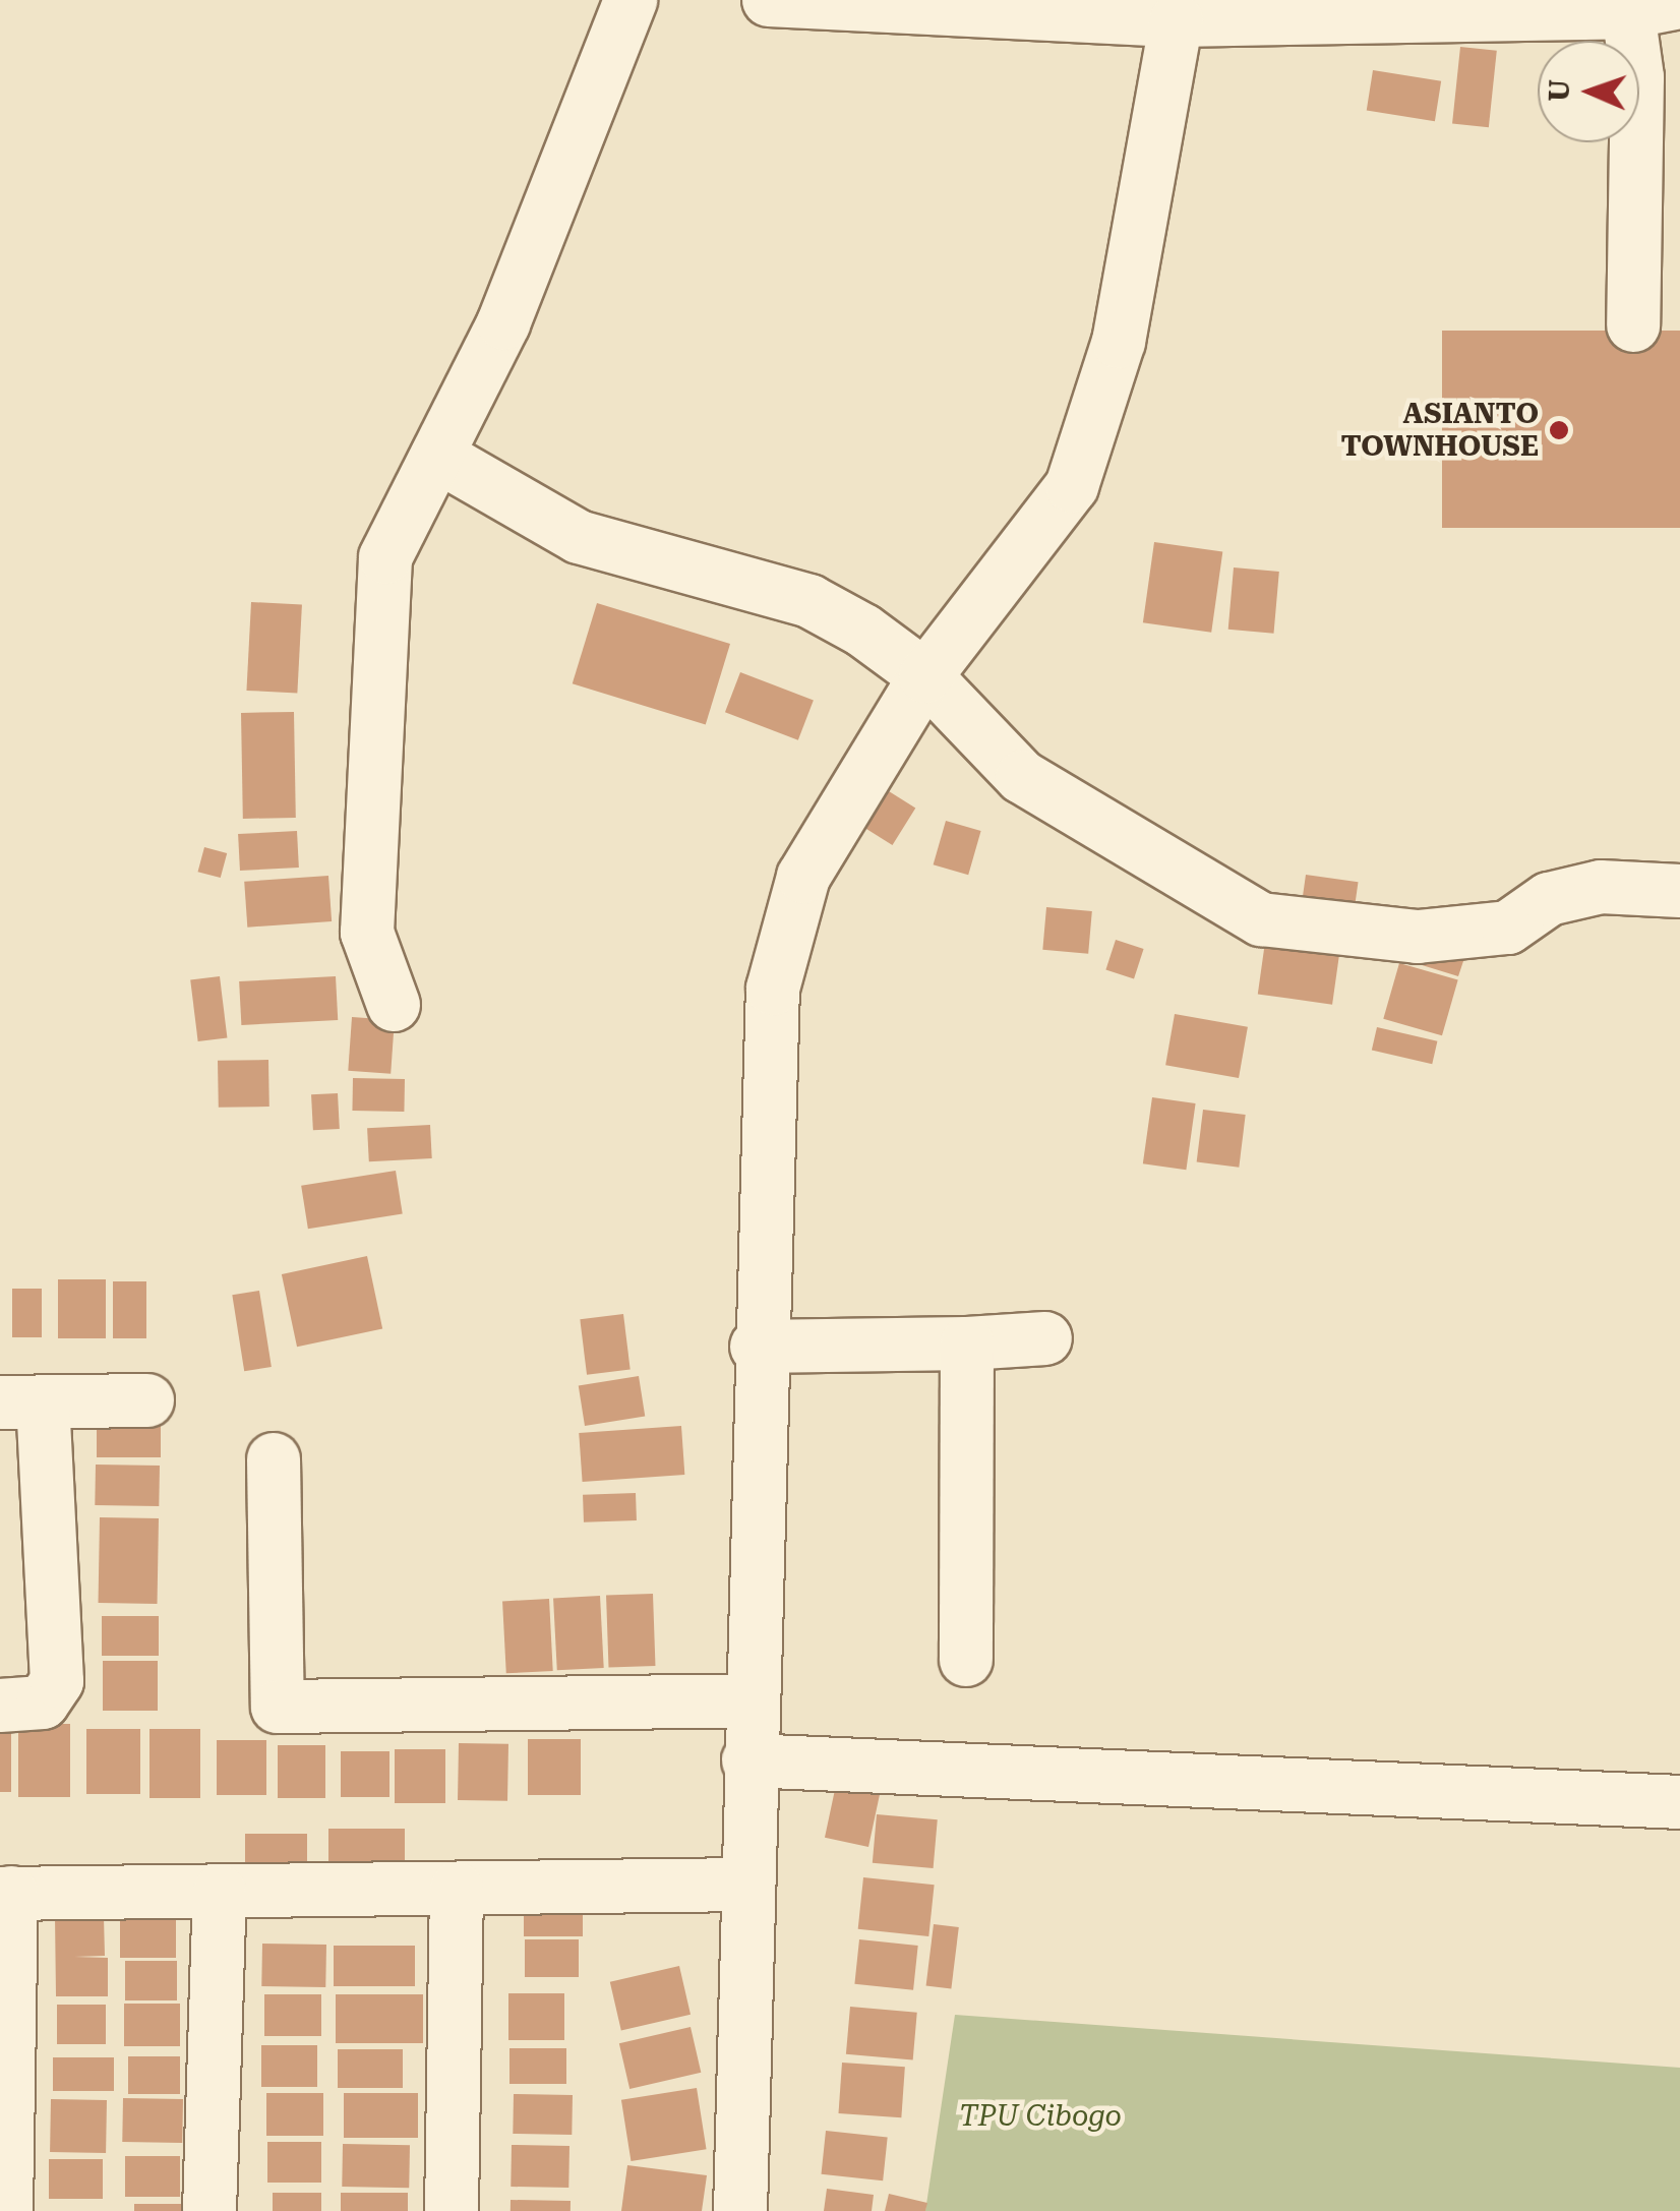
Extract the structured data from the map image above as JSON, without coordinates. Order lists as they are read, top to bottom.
{
  "parks": ["TPU Cibogo"],
  "places": ["ASIANTO TOWNHOUSE"],
  "north": "left"
}
